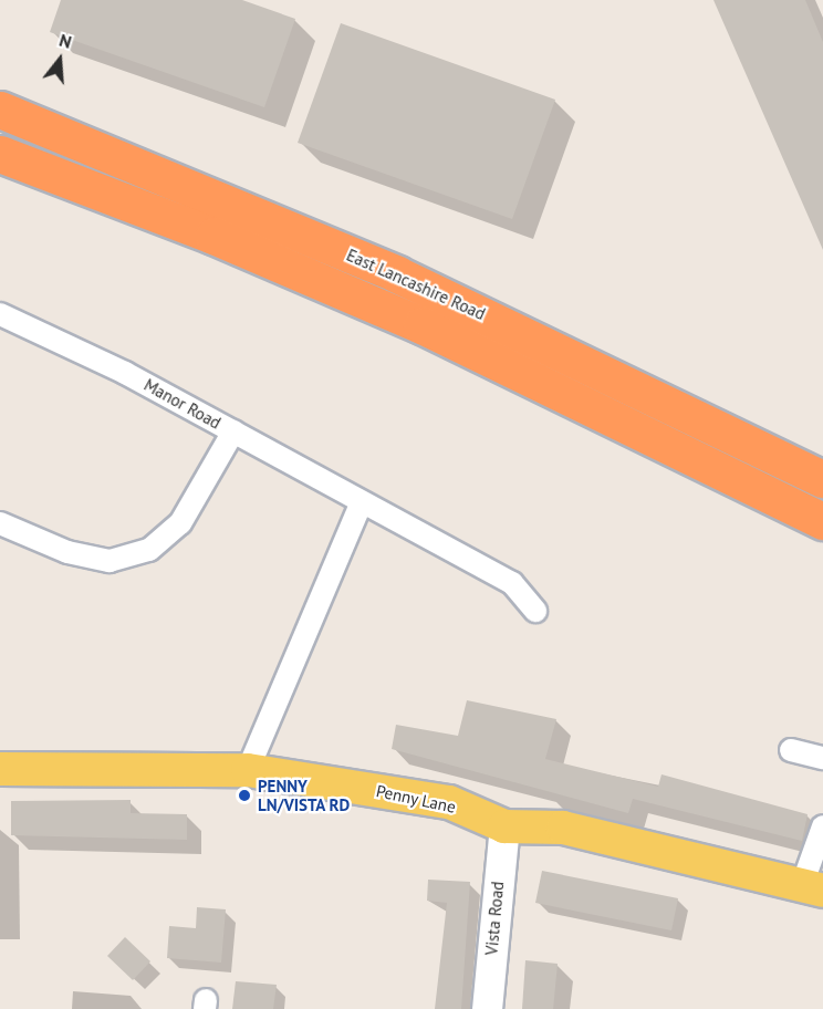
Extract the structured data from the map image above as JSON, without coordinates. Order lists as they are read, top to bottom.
{
  "streets": {
    "highway": ["East Lancashire Road"],
    "main road": ["Penny Lane", "Vista Road"],
    "street": ["Manor Road"]
  },
  "crossings": [
    ["Penny Lane", "Vista Road"]
  ],
  "places": ["PENNY LN/VISTA RD"],
  "north": "top"
}
